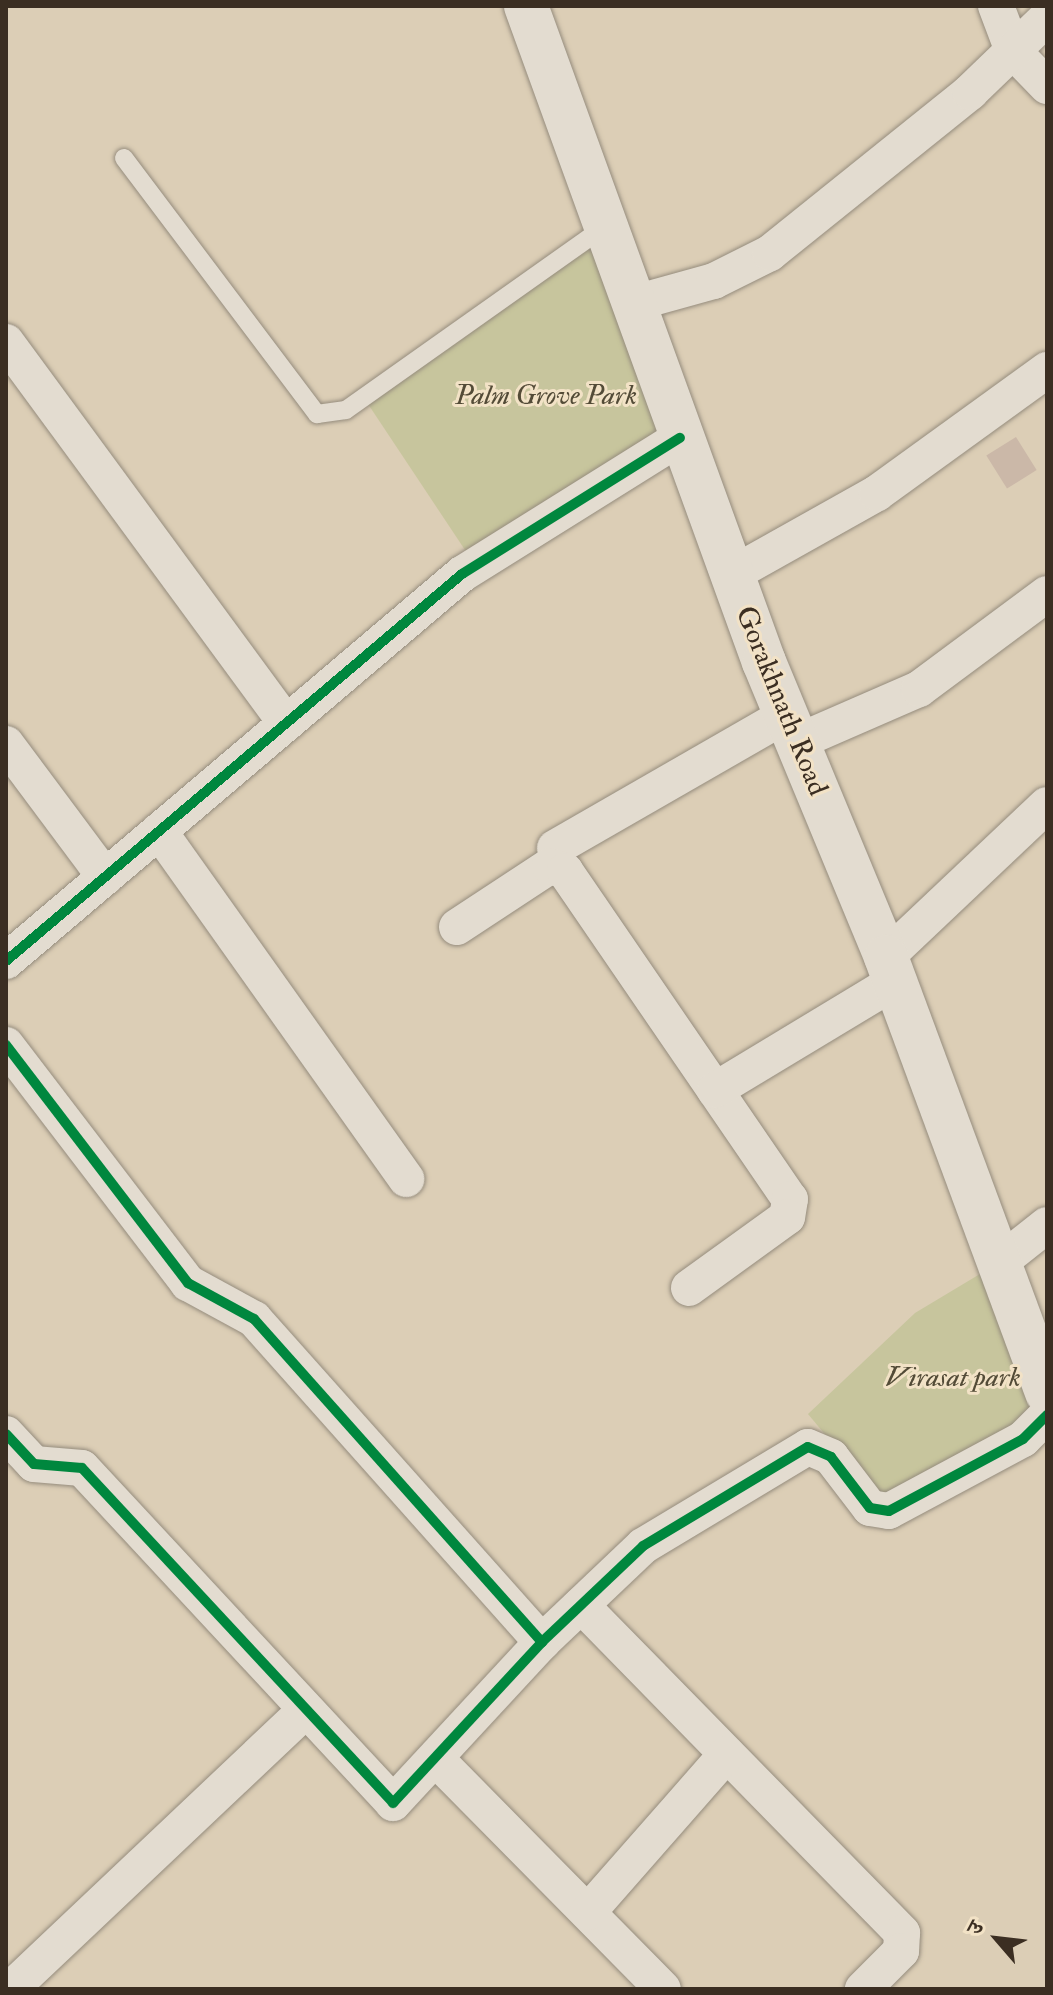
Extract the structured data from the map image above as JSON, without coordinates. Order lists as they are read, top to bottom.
{
  "streets": {
    "main road": ["Gorakhnath Road"]
  },
  "parks": ["Palm Grove Park", "Virasat park"],
  "north": "top left"
}
